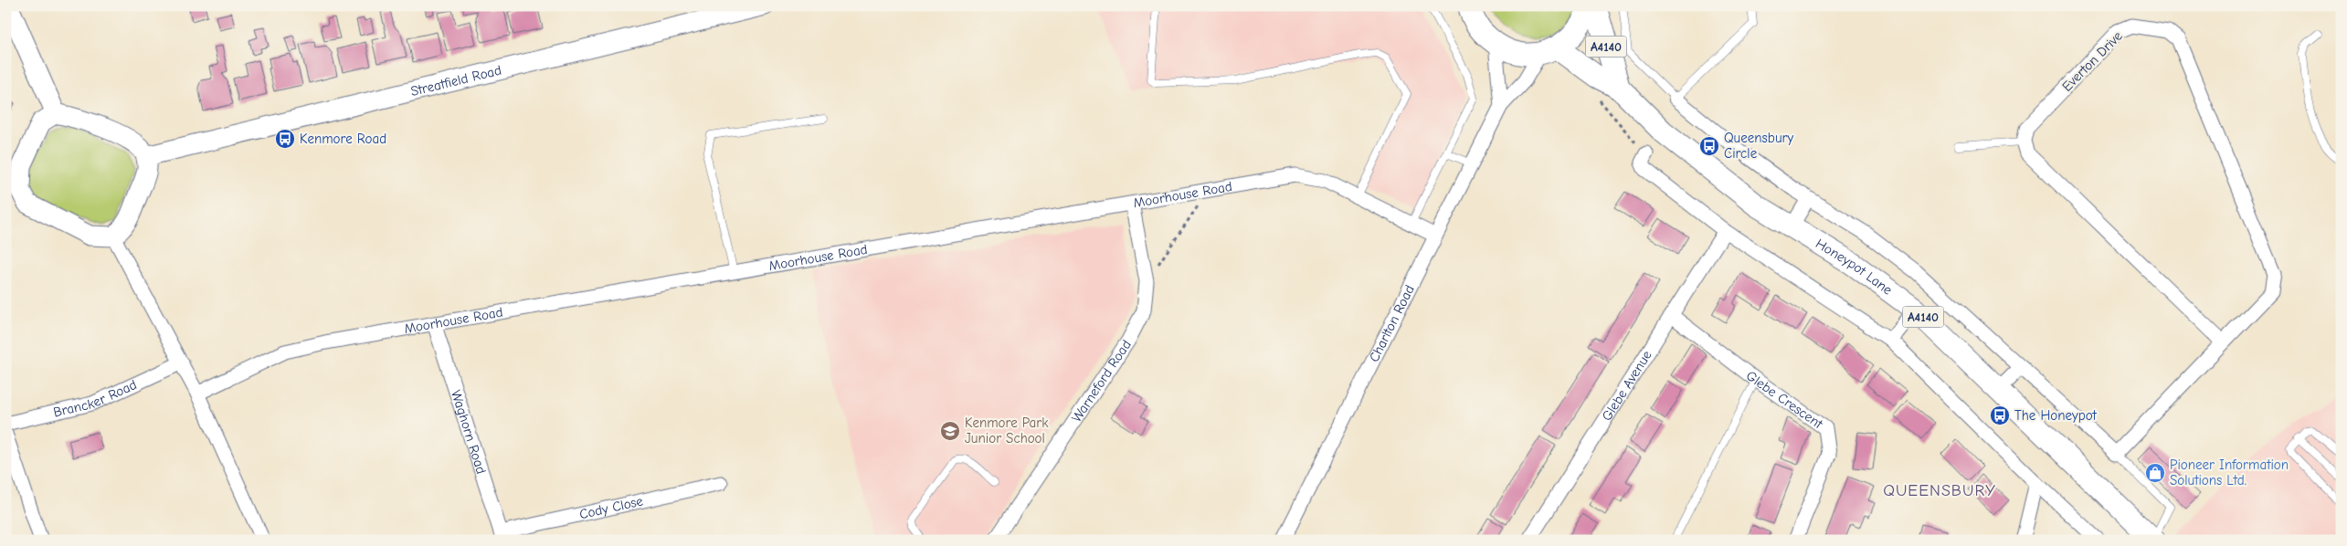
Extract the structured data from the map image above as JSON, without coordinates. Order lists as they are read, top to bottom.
{
  "streets": {
    "main road": ["A4140", "Honeypot Lane"],
    "street": [
      "Everton Drive",
      "Streatfield Road",
      "Moorhouse Road",
      "Charlton Road",
      "Warneford Road",
      "Glebe Avenue",
      "Brancker Road",
      "Glebe Crescent",
      "Waghorn Road",
      "Cody Close"
    ]
  },
  "crossings": [
    ["Moorhouse Road", "Charlton Road"],
    ["Moorhouse Road", "Warneford Road"],
    ["Moorhouse Road", "Waghorn Road"],
    ["Honeypot Lane", "Charlton Road"],
    ["Glebe Avenue", "Glebe Crescent"],
    ["Waghorn Road", "Cody Close"]
  ],
  "districts": ["QUEENSBURY"],
  "places": {
    "bus stop": ["Kenmore Road", "Queensbury Circle", "The Honeypot"],
    "school or university": ["Kenmore Park Junior School"],
    "shop": ["Pioneer Information Solutions Ltd."]
  }
}
